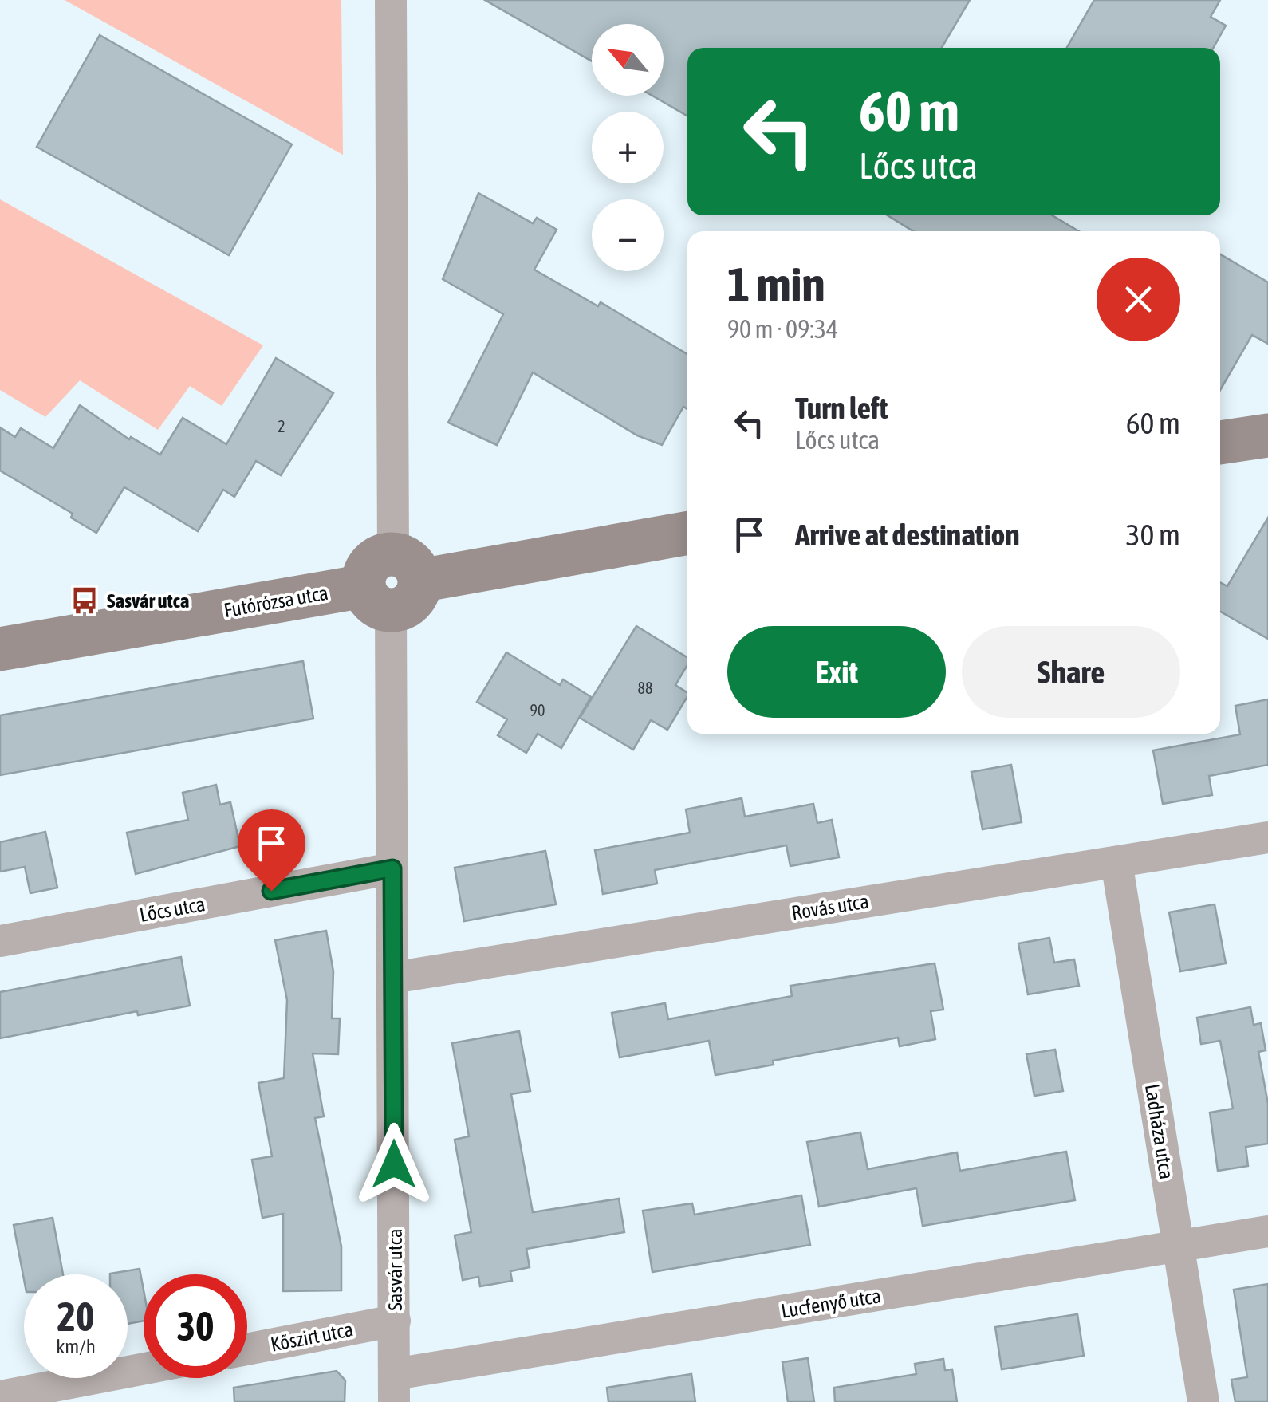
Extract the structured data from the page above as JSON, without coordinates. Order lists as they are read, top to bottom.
{
  "streets": {
    "street": [
      "Futórózsa utca",
      "Rovás utca",
      "Lőcs utca",
      "Ladháza utca",
      "Sasvár utca",
      "Lucfenyő utca",
      "Kőszirt utca"
    ]
  },
  "crossings": [
    ["Futórózsa utca", "Sasvár utca"],
    ["Rovás utca", "Ladháza utca"],
    ["Rovás utca", "Sasvár utca"],
    ["Lőcs utca", "Sasvár utca"],
    ["Ladháza utca", "Lucfenyő utca"],
    ["Sasvár utca", "Lucfenyő utca"],
    ["Sasvár utca", "Kőszirt utca"]
  ],
  "places": {
    "bus stop": ["Sasvár utca"]
  },
  "house_numbers": ["2", "88", "90"],
  "north": "top left",
  "page": {
    "map_buttons": ["+", "−"],
    "turn": ["60 m", "Lőcs utca"],
    "heading": ["1 min", "90 m · 09:34"],
    "list": [
      {
        "name": "Turn left",
        "note": "Lőcs utca",
        "value": "60 m"
      },
      {
        "name": "Arrive at destination",
        "value": "30 m"
      }
    ],
    "buttons": ["Exit", "Share"],
    "speed": "20 km/h",
    "limit": "30"
  }
}
